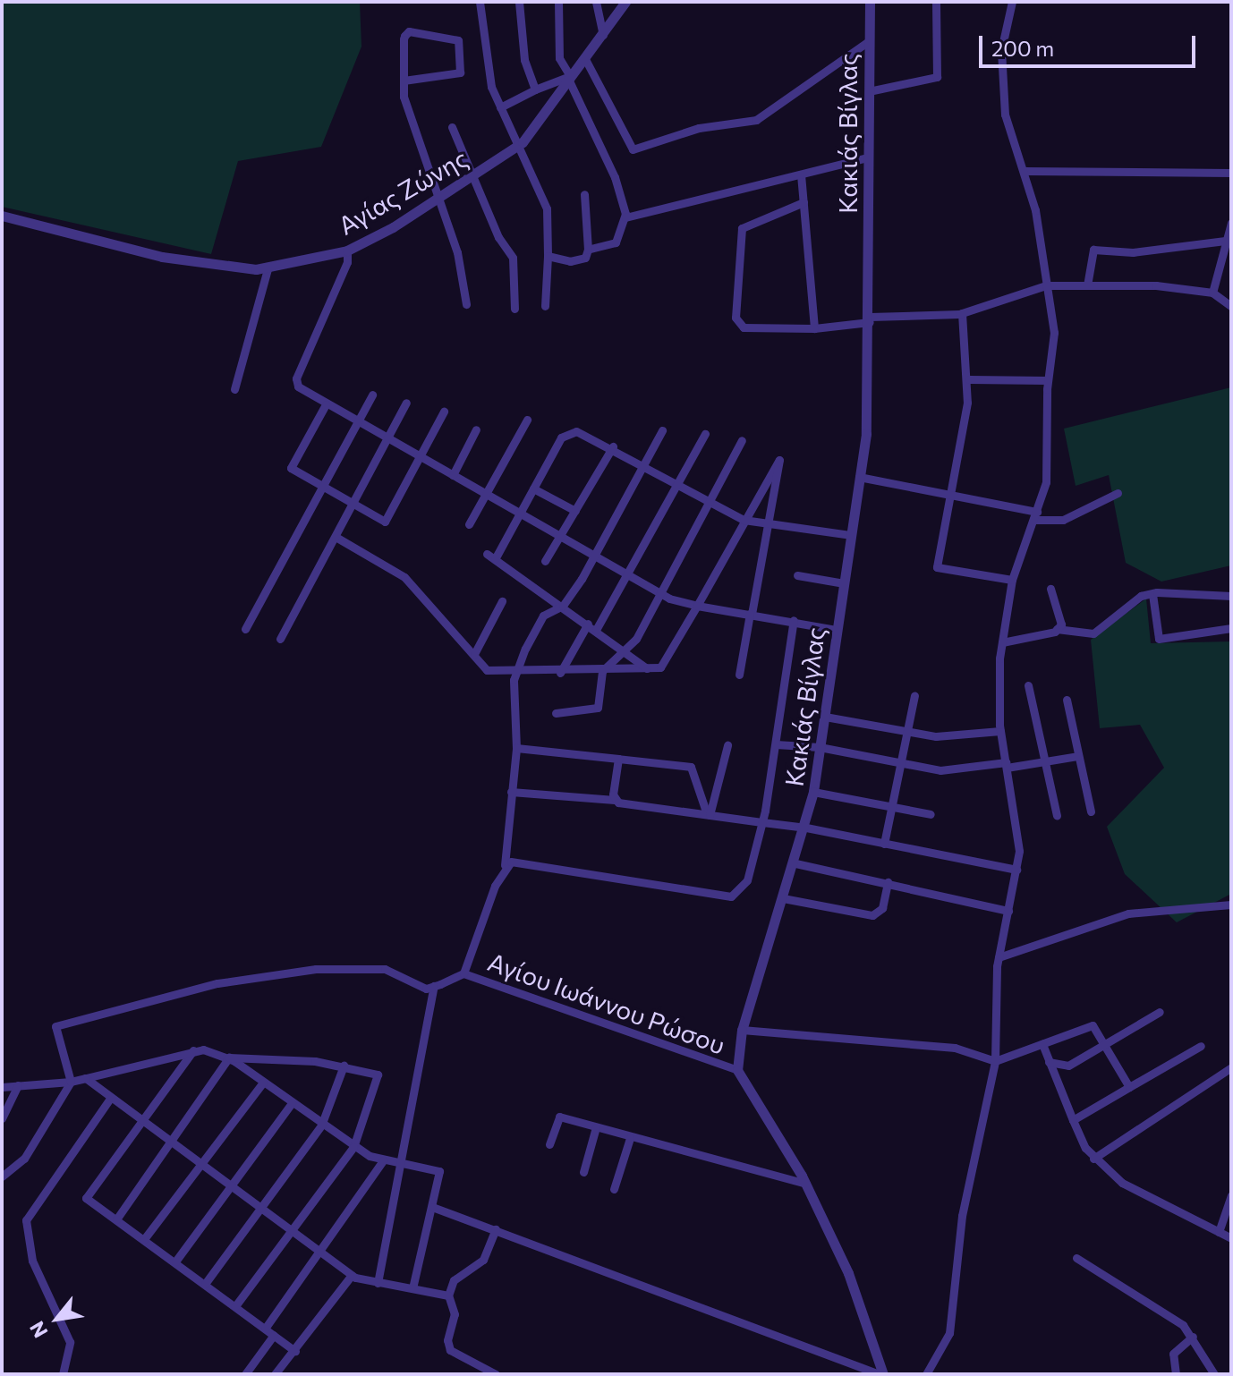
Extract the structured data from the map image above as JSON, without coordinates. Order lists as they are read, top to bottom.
{
  "streets": {
    "street": ["Κακιάς Βίγλας", "Αγίας Ζώνης", "Αγίου Ιωάννου Ρώσου"]
  },
  "crossings": [
    ["Κακιάς Βίγλας", "Αγίου Ιωάννου Ρώσου"]
  ],
  "scale_bar": "200 m",
  "north": "bottom left"
}
